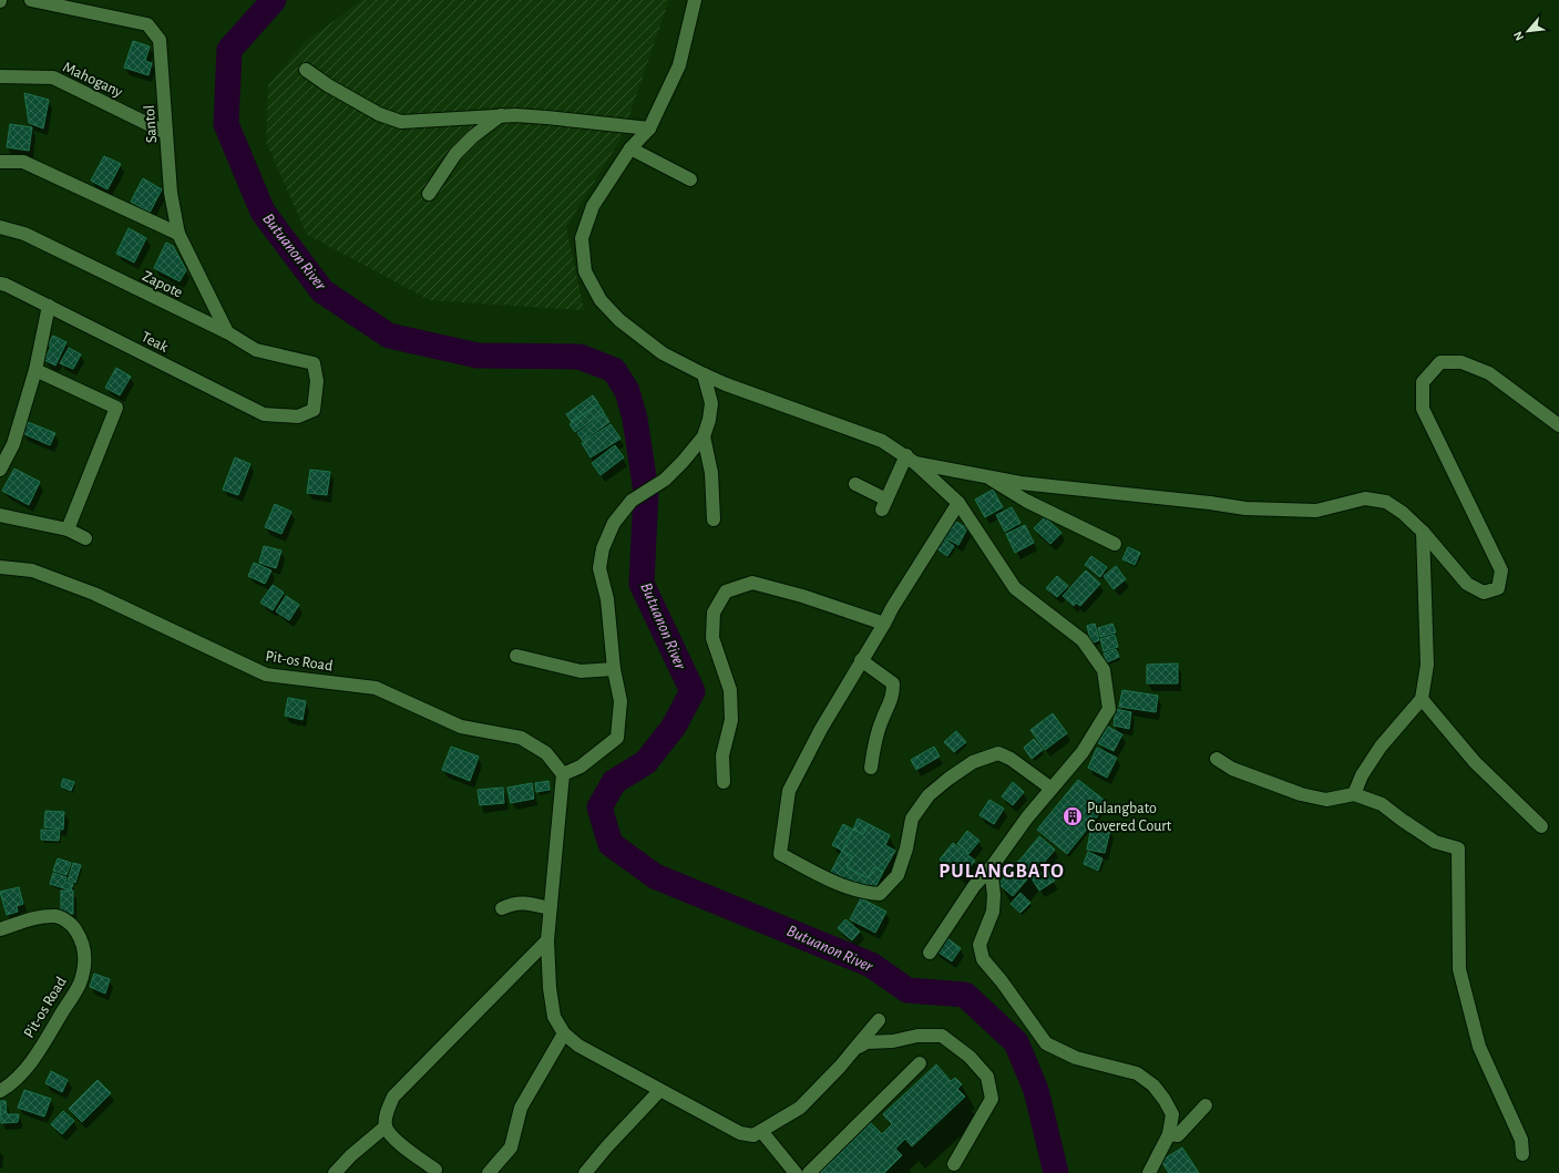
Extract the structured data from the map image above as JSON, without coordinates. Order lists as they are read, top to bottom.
{
  "streets": {
    "street": [
      "Mahogany",
      "Santol",
      "Zapote",
      "Teak",
      "Pit-os Road"
    ]
  },
  "crossings": [
    ["Mahogany", "Santol"],
    ["Santol", "Zapote"],
    ["Zapote", "Teak"]
  ],
  "districts": ["PULANGBATO"],
  "water": ["Butuanon River"],
  "places": {
    "building": ["Pulangbato Covered Court"]
  },
  "north": "bottom left"
}
